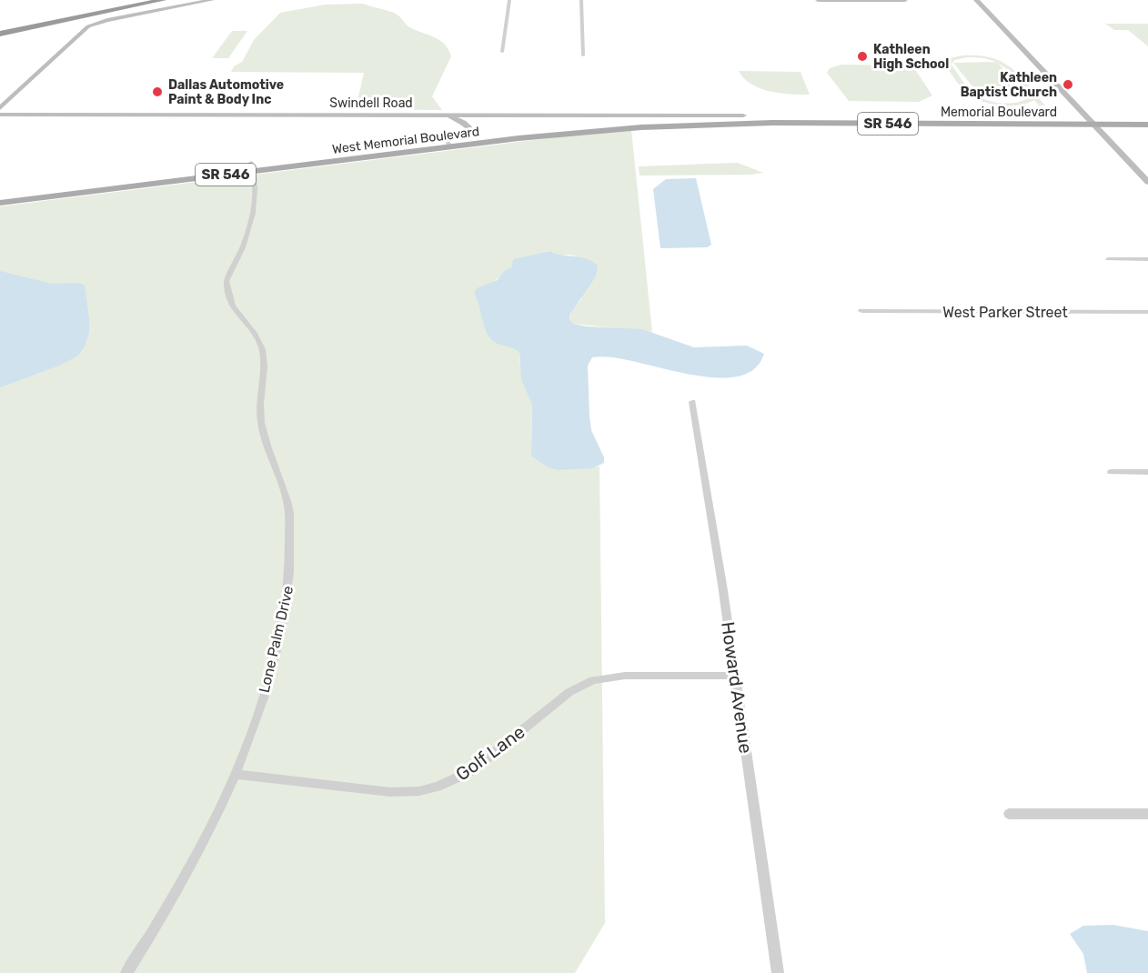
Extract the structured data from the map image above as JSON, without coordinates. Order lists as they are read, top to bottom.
{
  "streets": {
    "main road": ["Memorial Boulevard", "SR 546", "West Memorial Boulevard"],
    "street": [
      "Swindell Road",
      "West Parker Street",
      "Lone Palm Drive",
      "Howard Avenue",
      "Golf Lane"
    ]
  },
  "crossings": [
    ["Swindell Road", "West Memorial Boulevard"],
    ["Memorial Boulevard", "West Memorial Boulevard"],
    ["West Memorial Boulevard", "Lone Palm Drive"],
    ["Lone Palm Drive", "Golf Lane"],
    ["Howard Avenue", "Golf Lane"]
  ],
  "places": ["Kathleen High School", "Kathleen Baptist Church", "Dallas Automotive Paint & Body Inc"]
}
